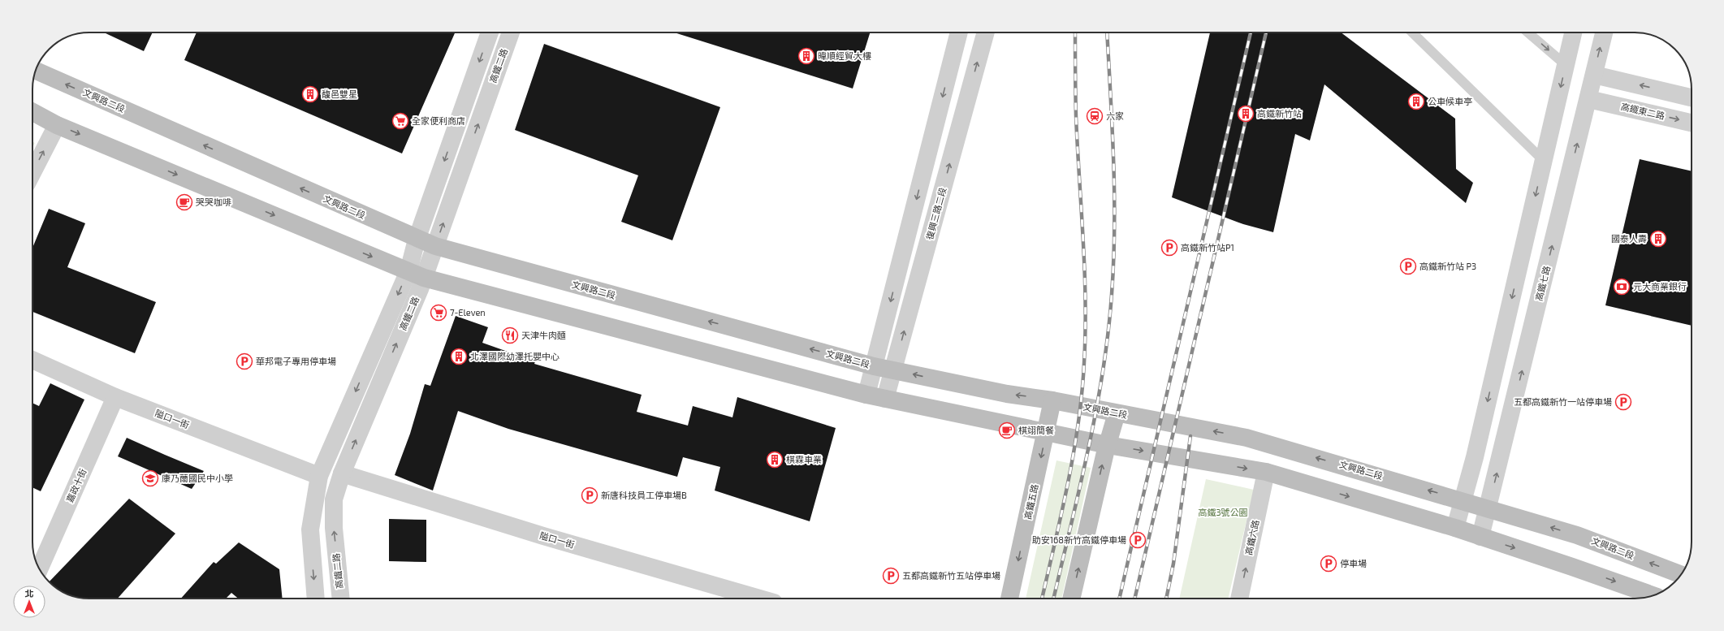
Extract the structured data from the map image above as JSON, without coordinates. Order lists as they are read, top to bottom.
{
  "streets": {
    "street": [
      "高鐵二路",
      "文興路二段",
      "高鐵東二路",
      "復興三路二段",
      "高鐵七路",
      "隘口一街",
      "嘉政十街",
      "高鐵五路",
      "高鐵六路"
    ]
  },
  "crossings": [
    ["高鐵二路", "文興路二段"],
    ["高鐵二路", "隘口一街"],
    ["文興路二段", "復興三路二段"],
    ["文興路二段", "高鐵七路"],
    ["文興路二段", "高鐵五路"],
    ["高鐵東二路", "高鐵七路"],
    ["隘口一街", "嘉政十街"]
  ],
  "one_way": ["高鐵六路"],
  "parks": ["高鐵3號公園"],
  "places": {
    "building": [
      "暐順經貿大樓",
      "馥邑雙星",
      "公車候車亭",
      "高鐵新竹站",
      "國泰人壽",
      "北澤國際幼澤托嬰中心",
      "棋霖車業"
    ],
    "station": ["六家"],
    "supermarket": ["全家便利商店", "7-Eleven"],
    "cafe": ["哭哭咖啡", "棋翊簡餐"],
    "parking": [
      "高鐵新竹站P1",
      "高鐵新竹站 P3",
      "華邦電子專用停車場",
      "五都高鐵新竹一站停車場",
      "新唐科技員工停車場B",
      "助安168新竹高鐵停車場",
      "停車場",
      "五都高鐵新竹五站停車場"
    ],
    "bank": ["元大商業銀行"],
    "restaurant": ["天津牛肉麵"],
    "school or university": ["康乃薾國民中小學"]
  },
  "north": "top"
}
